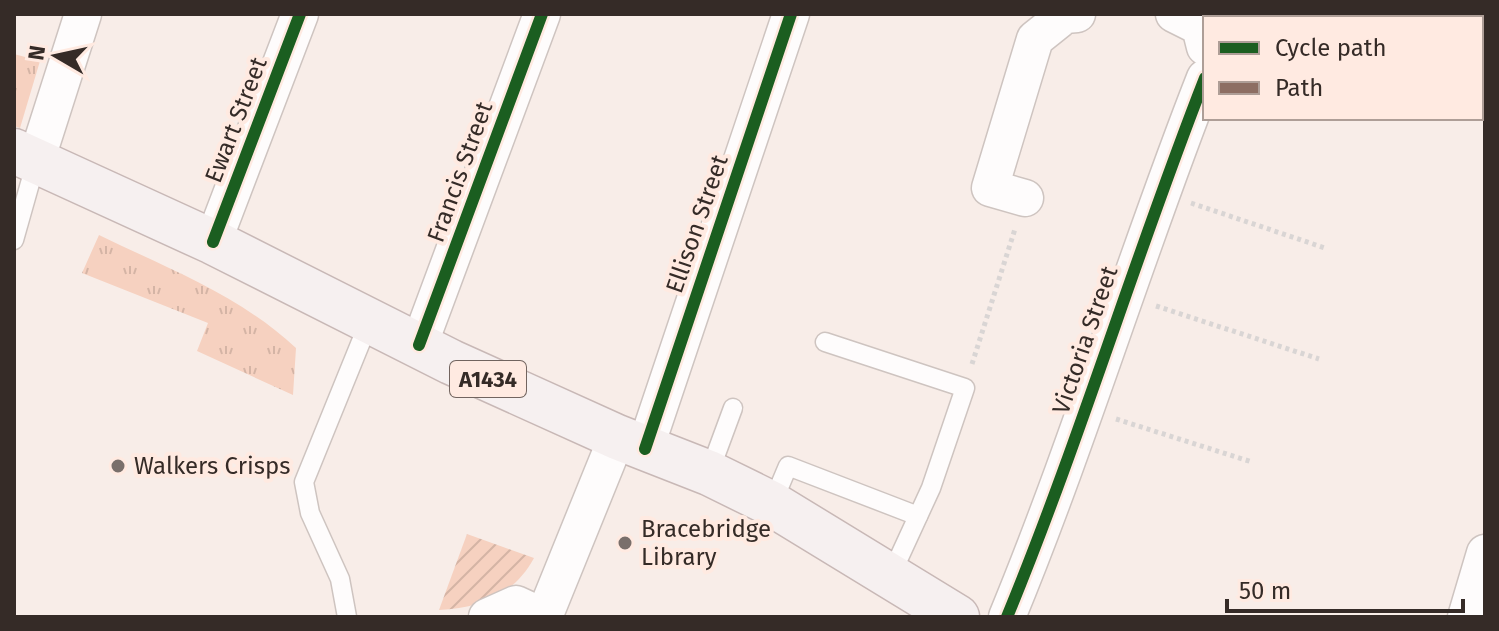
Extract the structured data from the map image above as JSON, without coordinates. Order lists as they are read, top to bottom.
{
  "streets": {
    "main road": ["A1434"],
    "street": [
      "Ewart Street",
      "Francis Street",
      "Ellison Street",
      "Victoria Street"
    ]
  },
  "crossings": [
    ["Ewart Street", "A1434"],
    ["Francis Street", "A1434"],
    ["Ellison Street", "A1434"]
  ],
  "places": ["Walkers Crisps", "Bracebridge Library"],
  "legend": ["Cycle path", "Path"],
  "scale_bar": "50 m",
  "north": "left"
}
